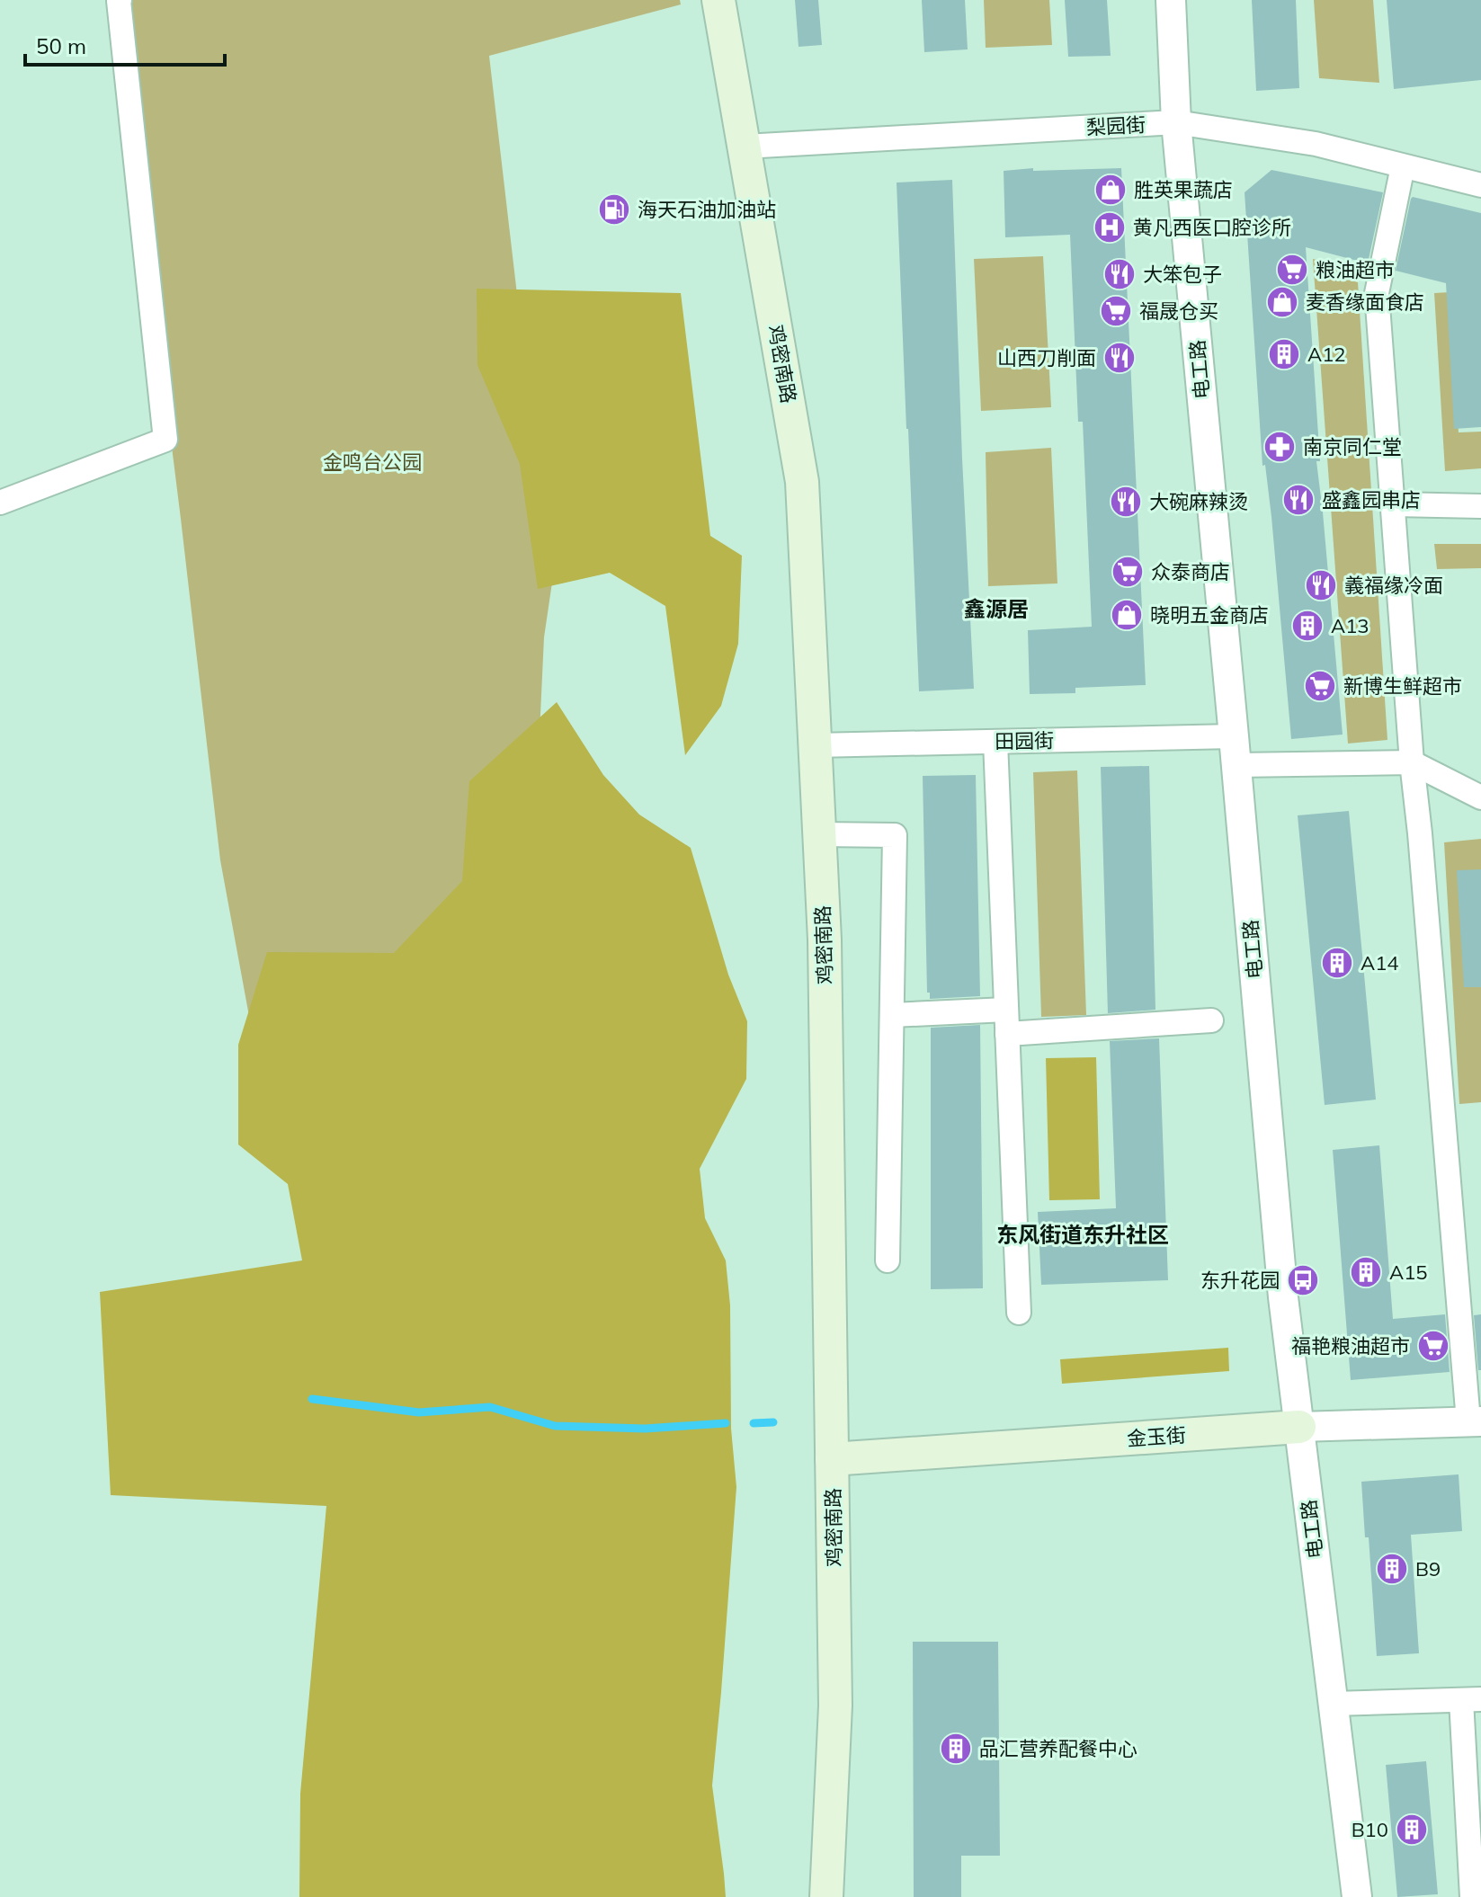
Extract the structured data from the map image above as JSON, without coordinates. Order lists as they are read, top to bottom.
{
  "streets": {
    "main road": ["鸡密南路", "金玉街"],
    "street": ["梨园街", "电工路", "田园街"]
  },
  "crossings": [
    ["梨园街", "鸡密南路"],
    ["梨园街", "电工路"],
    ["鸡密南路", "田园街"],
    ["鸡密南路", "金玉街"],
    ["电工路", "田园街"],
    ["电工路", "金玉街"]
  ],
  "districts": ["鑫源居", "东风街道东升社区"],
  "parks": ["金鸣台公园"],
  "places": {
    "shop": ["胜英果蔬店", "麦香缘面食店", "晓明五金商店"],
    "fuel station": ["海天石油加油站"],
    "hospital": ["黄凡西医口腔诊所"],
    "supermarket": [
      "粮油超市",
      "福晟仓买",
      "众泰商店",
      "新博生鲜超市",
      "福艳粮油超市"
    ],
    "restaurant": [
      "大笨包子",
      "山西刀削面",
      "盛鑫园串店",
      "大碗麻辣烫",
      "義福缘冷面"
    ],
    "building": [
      "A12",
      "A13",
      "A14",
      "A15",
      "B9",
      "品汇营养配餐中心",
      "B10"
    ],
    "pharmacy": ["南京同仁堂"],
    "bus stop": ["东升花园"]
  },
  "scale_bar": "50 m"
}
